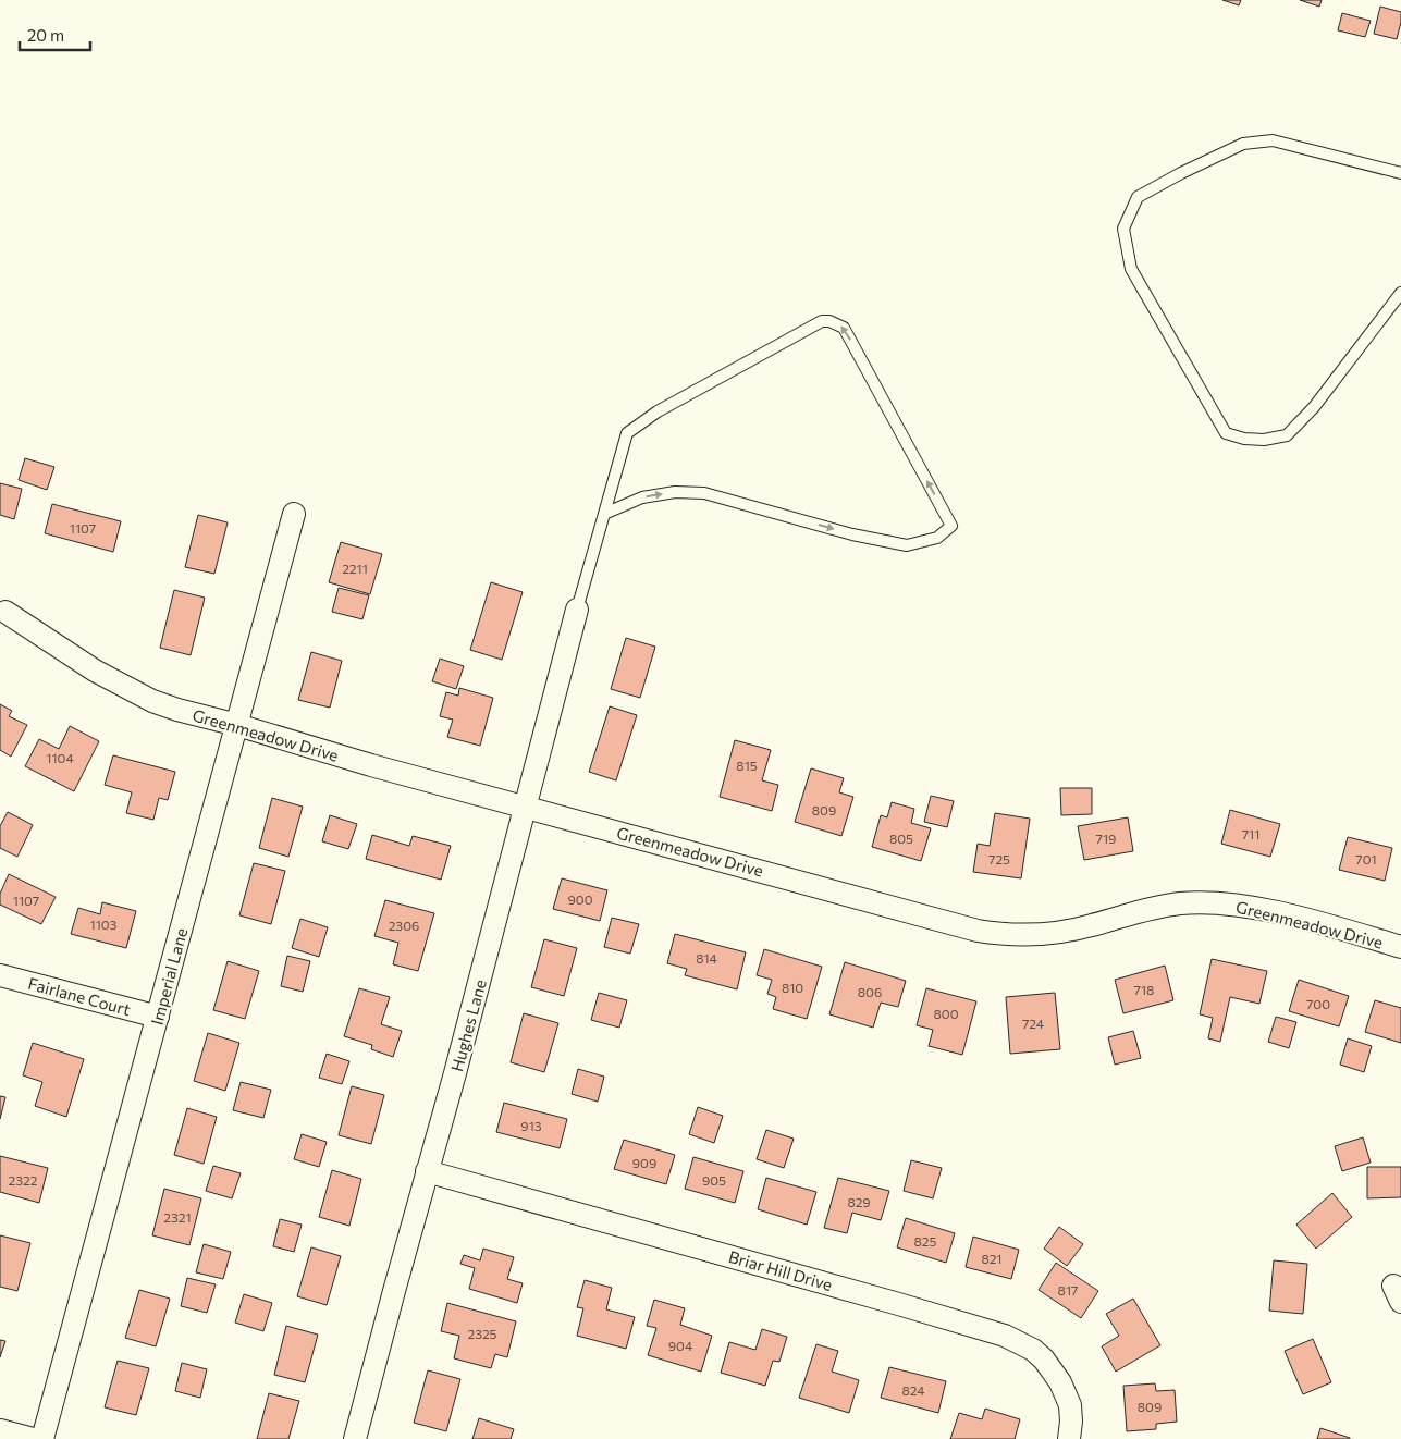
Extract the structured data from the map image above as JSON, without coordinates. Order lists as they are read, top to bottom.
{
  "streets": {
    "street": [
      "Greenmeadow Drive",
      "Imperial Lane",
      "Fairlane Court",
      "Hughes Lane",
      "Briar Hill Drive"
    ]
  },
  "crossings": [
    ["Greenmeadow Drive", "Imperial Lane"],
    ["Greenmeadow Drive", "Hughes Lane"],
    ["Imperial Lane", "Fairlane Court"],
    ["Hughes Lane", "Briar Hill Drive"]
  ],
  "house_numbers": [
    "1107",
    "2211",
    "1104",
    "815",
    "809",
    "711",
    "805",
    "719",
    "725",
    "701",
    "900",
    "1107",
    "1103",
    "2306",
    "814",
    "810",
    "718",
    "806",
    "700",
    "800",
    "724",
    "913",
    "909",
    "2322",
    "905",
    "829",
    "2321",
    "825",
    "821",
    "817",
    "2325",
    "904",
    "824",
    "809"
  ],
  "scale_bar": "20 m"
}
